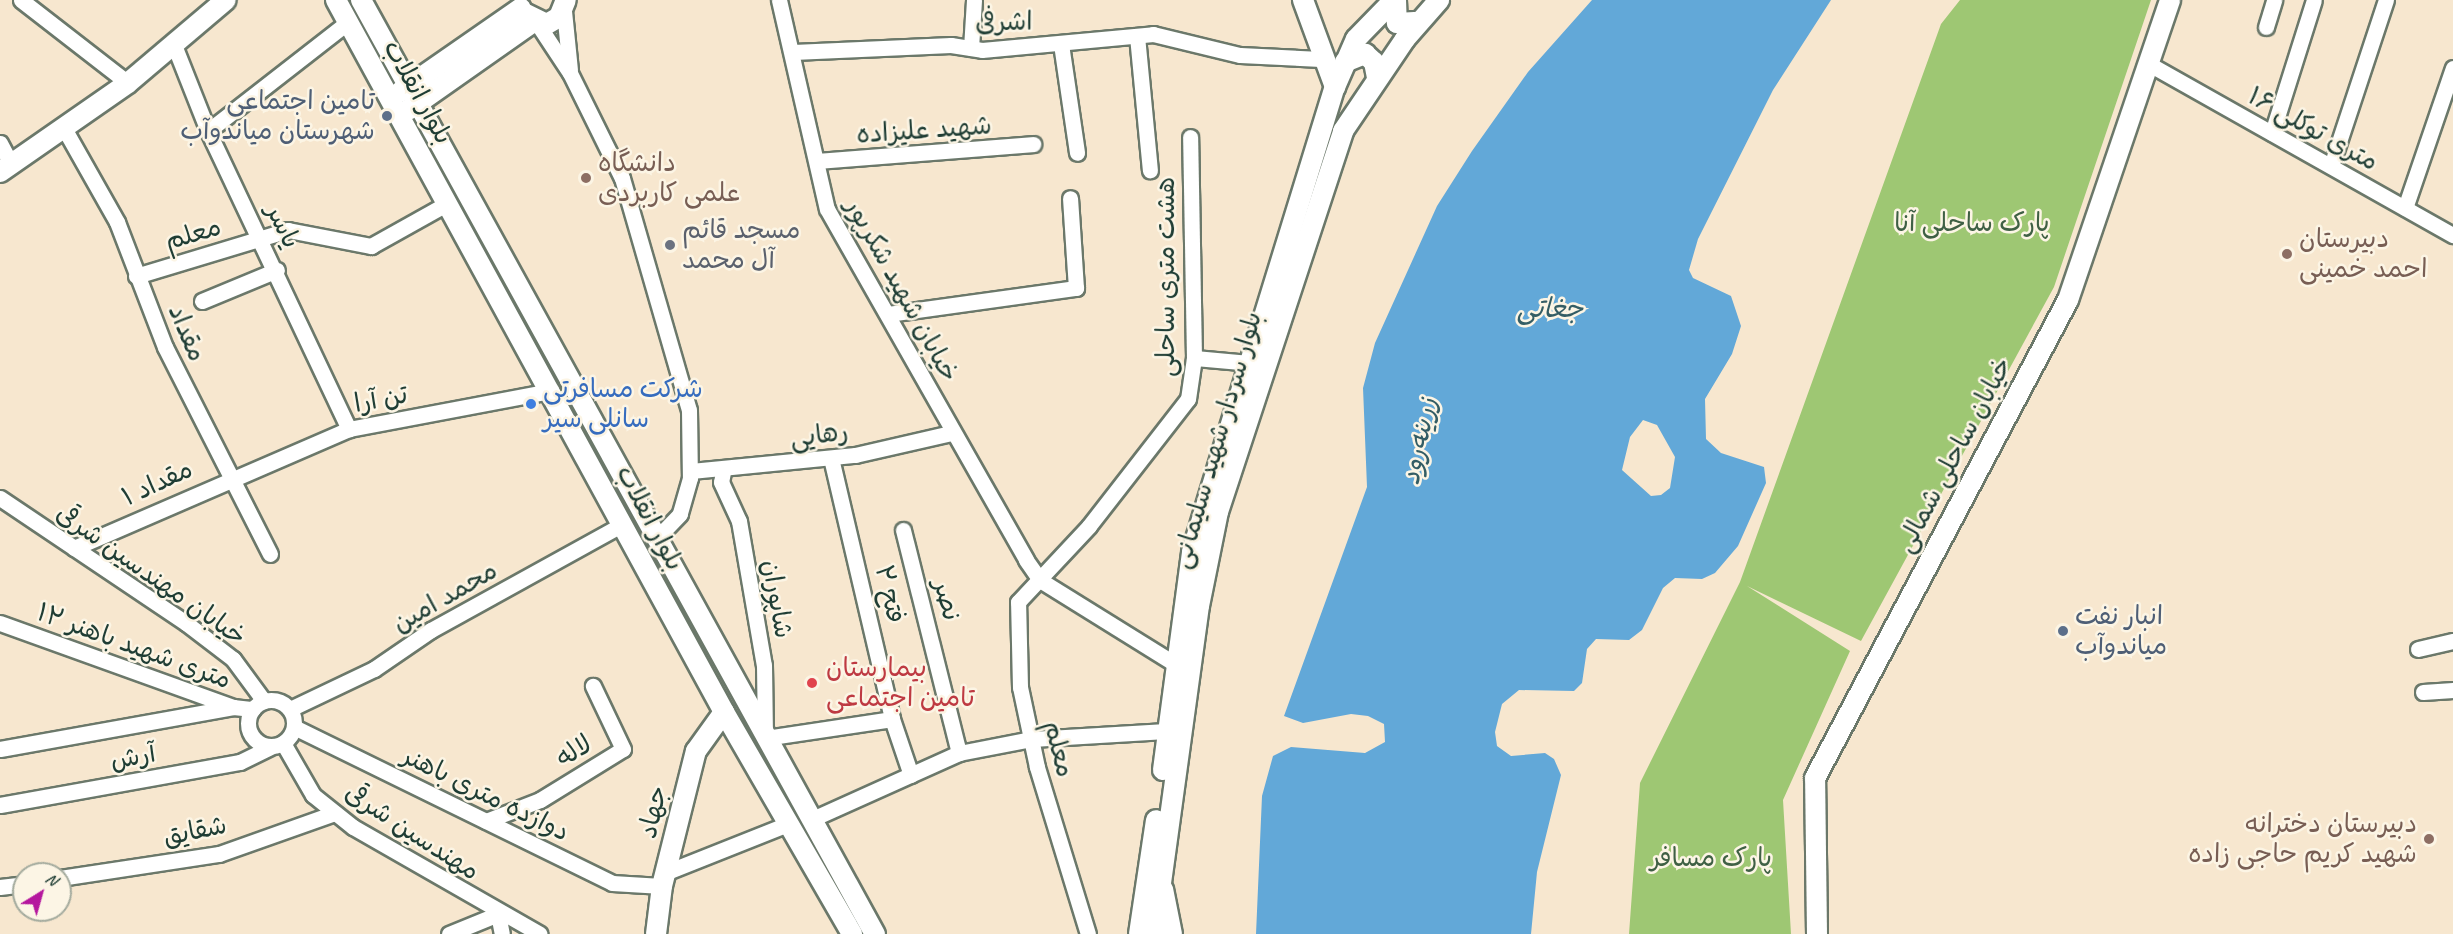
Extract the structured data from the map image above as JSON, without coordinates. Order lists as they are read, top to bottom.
{
  "streets": {
    "main road": [
      "بلوار انقلاب",
      "بلوار سردار شهید سلیمانی",
      "خیابان ساحلی شمالی",
      "جهاد"
    ],
    "street": [
      "اشرفی",
      "۱۶ متری توکلی",
      "شهید علیزاده",
      "یاسر",
      "معلم",
      "هشت متری ساحلی",
      "خیابان شهید شکرپور",
      "مقداد",
      "تن آرا",
      "رهایی",
      "مقداد ۱",
      "خیابان مهندسین شرقی",
      "فتح ۲",
      "محمد امین",
      "شاپوران",
      "نصر",
      "۱۲ متری شهید باهنر",
      "لاله",
      "آرش",
      "دوازده متری باهنر",
      "شقایق",
      "مهندسین شرقی"
    ]
  },
  "crossings": [
    ["اشرفی", "خیابان شهید شکرپور"],
    ["بلوار انقلاب", "معلم"],
    ["بلوار انقلاب", "تن آرا"],
    ["بلوار انقلاب", "محمد امین"],
    ["بلوار انقلاب", "شاپوران"],
    ["بلوار انقلاب", "جهاد"],
    ["۱۶ متری توکلی", "خیابان ساحلی شمالی"],
    ["شهید علیزاده", "خیابان شهید شکرپور"],
    ["یاسر", "معلم"],
    ["یاسر", "تن آرا"],
    ["معلم", "هشت متری ساحلی"],
    ["معلم", "خیابان شهید شکرپور"],
    ["معلم", "مقداد"],
    ["هشت متری ساحلی", "خیابان شهید شکرپور"],
    ["خیابان شهید شکرپور", "رهایی"],
    ["مقداد", "تن آرا"],
    ["مقداد", "مقداد ۱"],
    ["تن آرا", "مقداد ۱"],
    ["رهایی", "فتح ۲"],
    ["رهایی", "شاپوران"],
    ["مقداد ۱", "خیابان مهندسین شرقی"],
    ["خیابان مهندسین شرقی", "محمد امین"],
    ["خیابان مهندسین شرقی", "۱۲ متری شهید باهنر"],
    ["خیابان مهندسین شرقی", "آرش"],
    ["خیابان مهندسین شرقی", "دوازده متری باهنر"],
    ["خیابان مهندسین شرقی", "مهندسین شرقی"],
    ["محمد امین", "۱۲ متری شهید باهنر"],
    ["محمد امین", "آرش"],
    ["محمد امین", "دوازده متری باهنر"],
    ["محمد امین", "مهندسین شرقی"],
    ["۱۲ متری شهید باهنر", "آرش"],
    ["۱۲ متری شهید باهنر", "دوازده متری باهنر"],
    ["۱۲ متری شهید باهنر", "مهندسین شرقی"],
    ["لاله", "دوازده متری باهنر"],
    ["آرش", "دوازده متری باهنر"],
    ["آرش", "مهندسین شرقی"],
    ["دوازده متری باهنر", "جهاد"],
    ["دوازده متری باهنر", "مهندسین شرقی"],
    ["شقایق", "مهندسین شرقی"]
  ],
  "water": ["جغاتی", "زرینه‌رود"],
  "parks": ["پارک ساحلی آنا", "پارک مسافر"],
  "places": [
    "تامین اجتماعی شهرستان میاندوآب",
    "دانشگاه علمی کاربردی",
    "مسجد قائم آل محمد",
    "دبیرستان احمد خمینی",
    "شرکت مسافرتی سانلی سیر",
    "انبار نفت میاندوآب",
    "بیمارستان تامین اجتماعی",
    "دبیرستان دخترانه شهید کریم حاجی زاده"
  ],
  "north": "top right"
}
